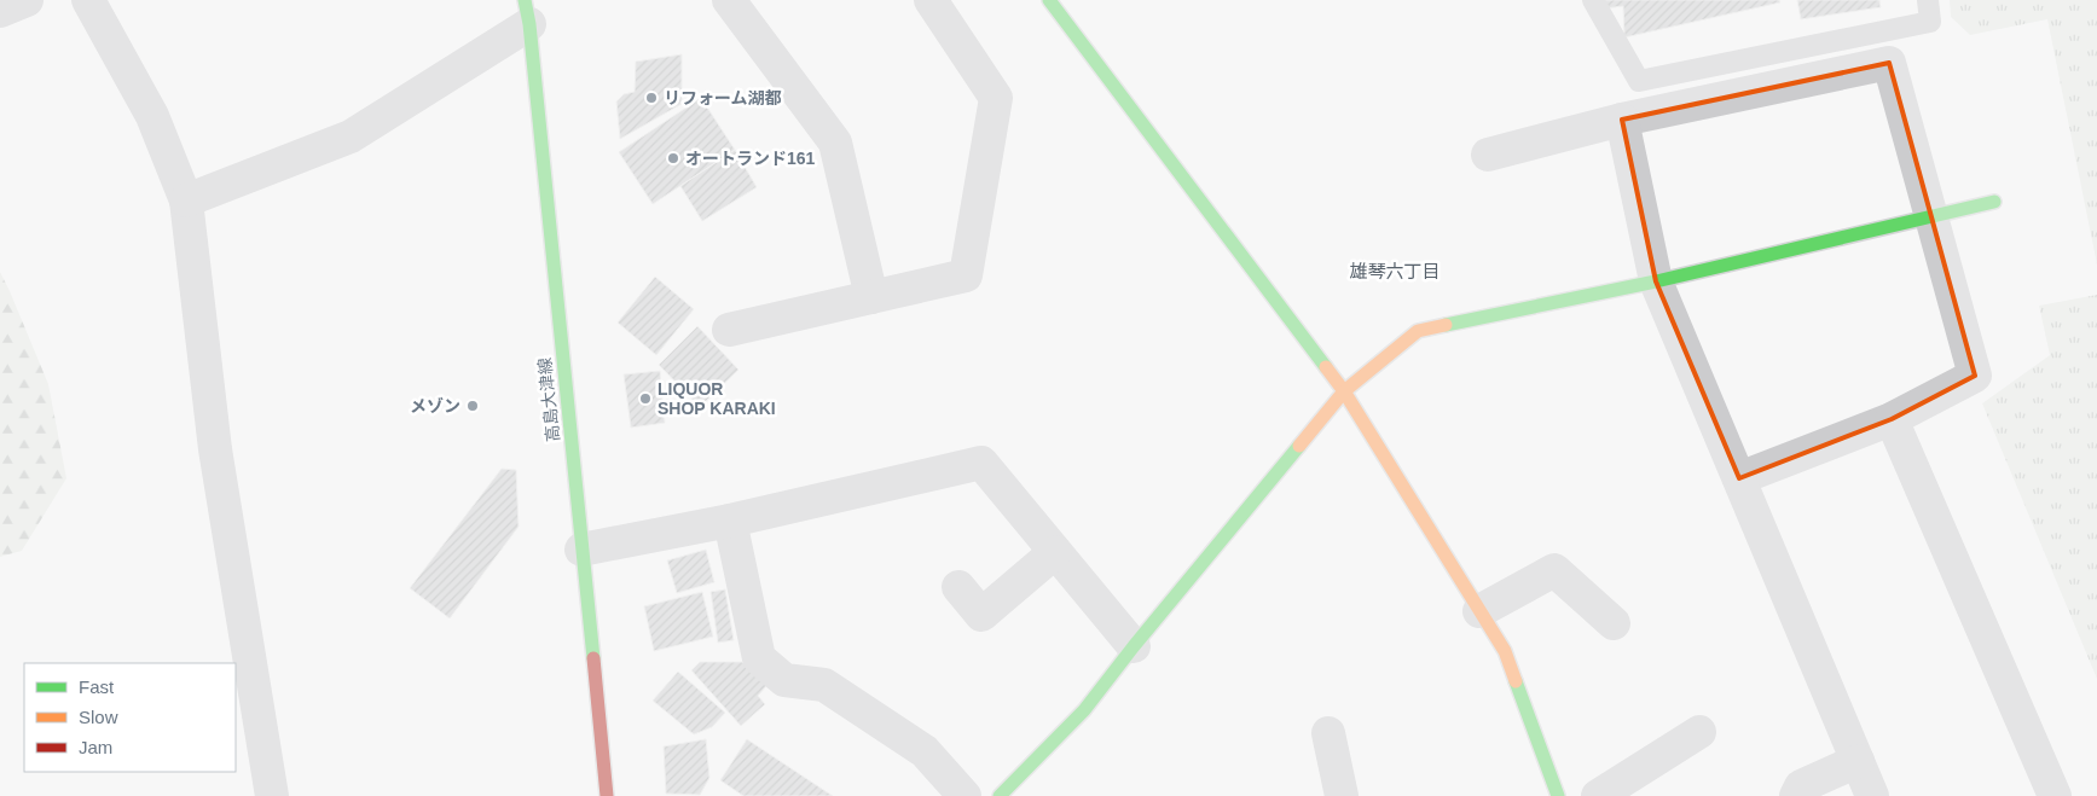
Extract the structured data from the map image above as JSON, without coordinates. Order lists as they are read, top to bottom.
{
  "streets": {
    "street": ["高島大津線"]
  },
  "districts": ["雄琴六丁目"],
  "places": [
    "リフォーム湖都",
    "オートランド161",
    "LIQUOR SHOP KARAKI",
    "メゾン"
  ],
  "legend": ["Fast", "Slow", "Jam"]
}
